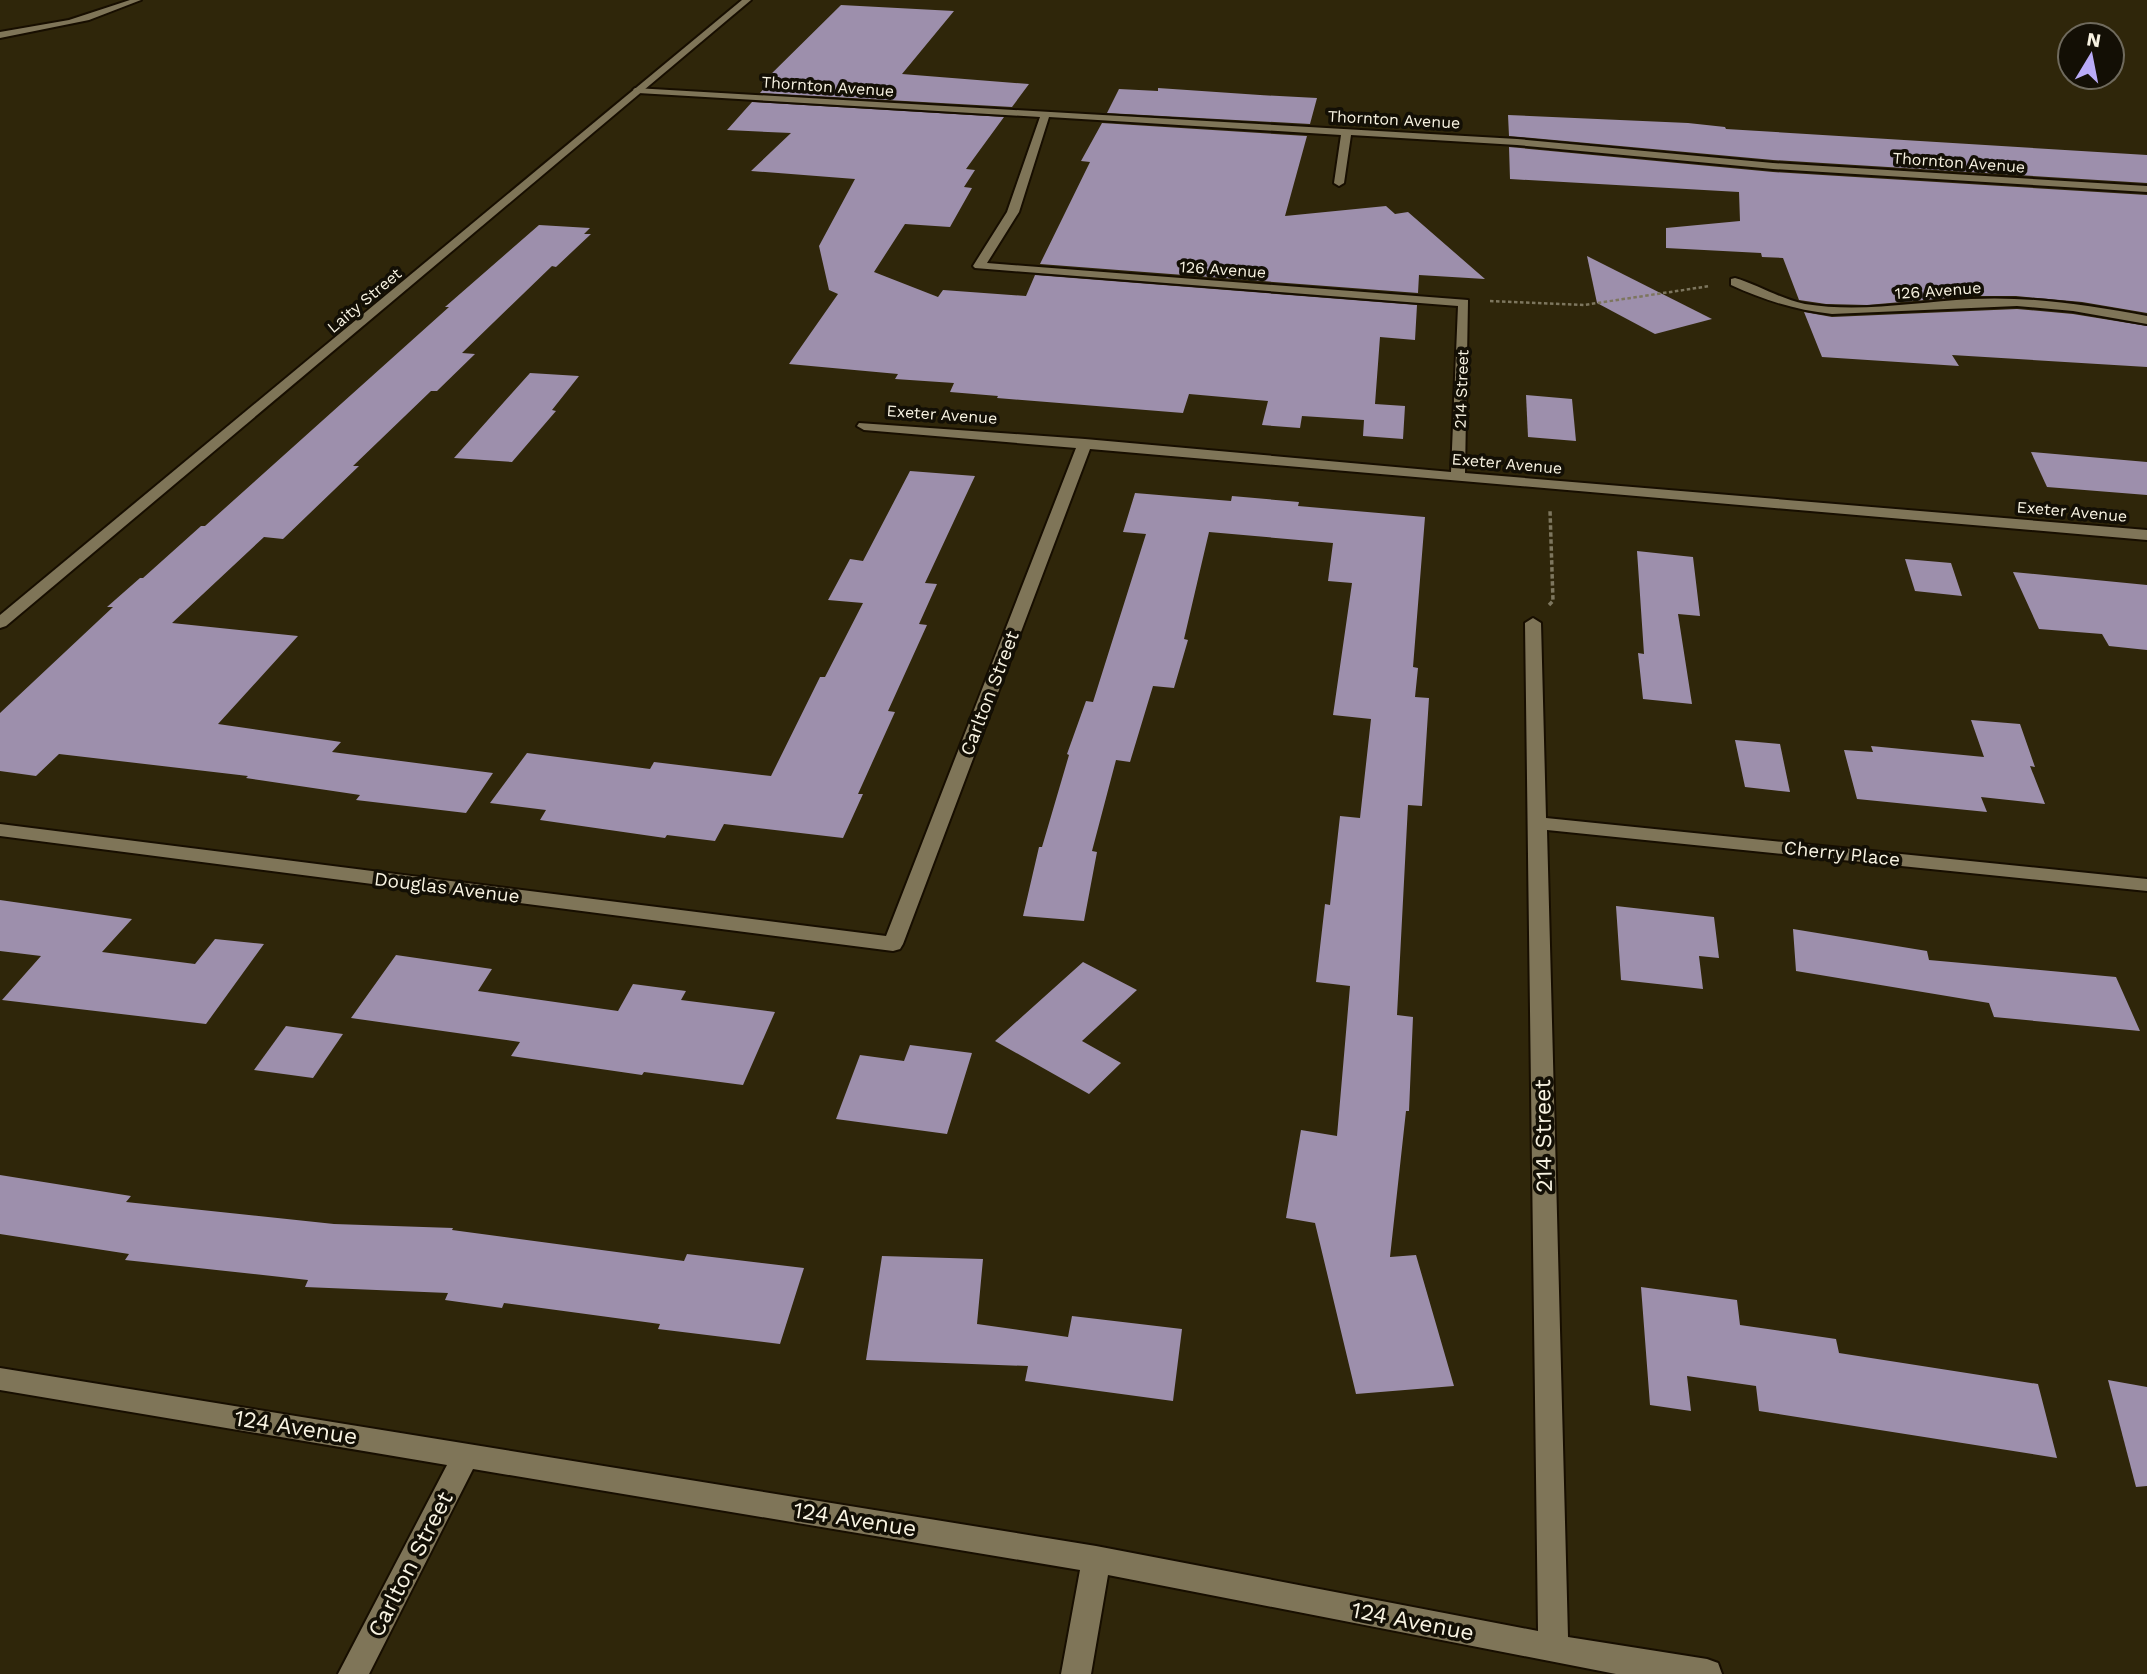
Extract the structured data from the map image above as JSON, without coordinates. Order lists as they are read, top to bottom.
{
  "streets": {
    "street": [
      "Thornton Avenue",
      "126 Avenue",
      "Laity Street",
      "214 Street",
      "Exeter Avenue",
      "Carlton Street",
      "Cherry Place",
      "Douglas Avenue",
      "124 Avenue"
    ]
  },
  "crossings": [
    ["Thornton Avenue", "126 Avenue"],
    ["Thornton Avenue", "Laity Street"],
    ["126 Avenue", "214 Street"],
    ["214 Street", "Exeter Avenue"],
    ["214 Street", "Cherry Place"],
    ["214 Street", "124 Avenue"],
    ["Exeter Avenue", "Carlton Street"],
    ["Carlton Street", "Douglas Avenue"],
    ["Carlton Street", "124 Avenue"]
  ],
  "north": "top"
}
